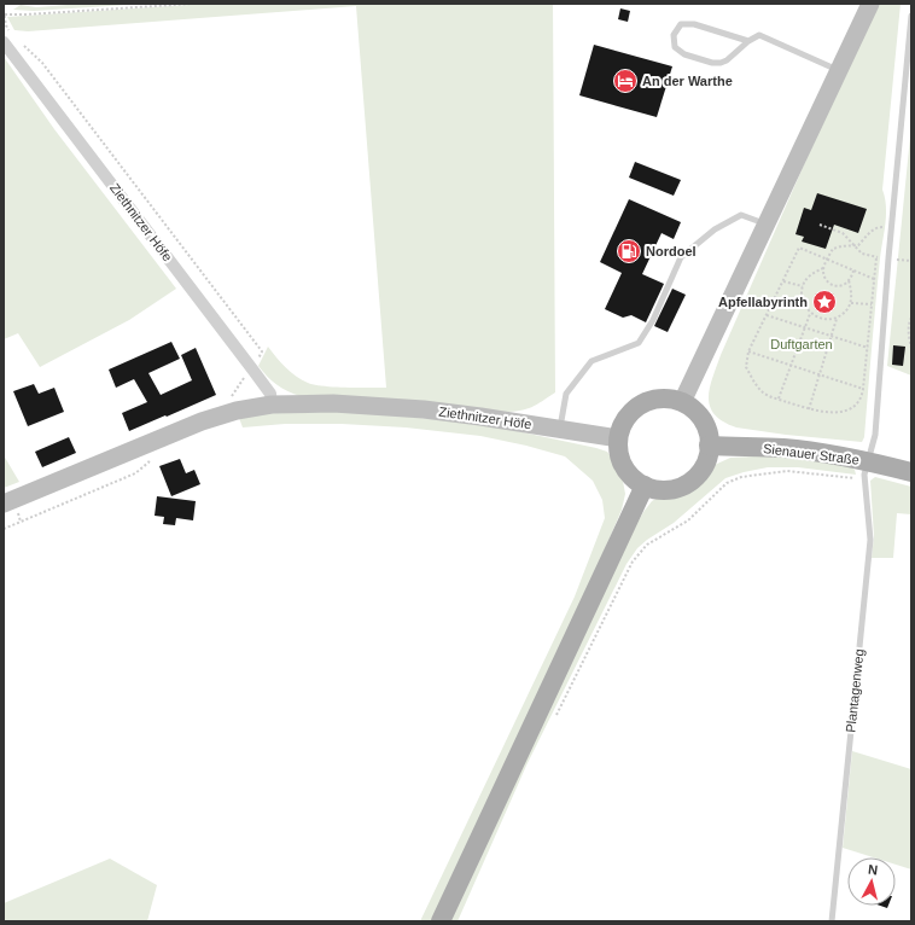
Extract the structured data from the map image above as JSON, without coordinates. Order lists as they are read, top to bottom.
{
  "streets": {
    "main road": ["Ziethnitzer Höfe", "Sienauer Straße"],
    "lane": ["Plantagenweg"]
  },
  "crossings": [
    ["Ziethnitzer Höfe", "Sienauer Straße"],
    ["Sienauer Straße", "Plantagenweg"]
  ],
  "parks": ["Duftgarten"],
  "places": {
    "hotel": ["An der Warthe"],
    "fuel station": ["Nordoel"],
    "place": ["Apfellabyrinth"]
  },
  "north": "top"
}
